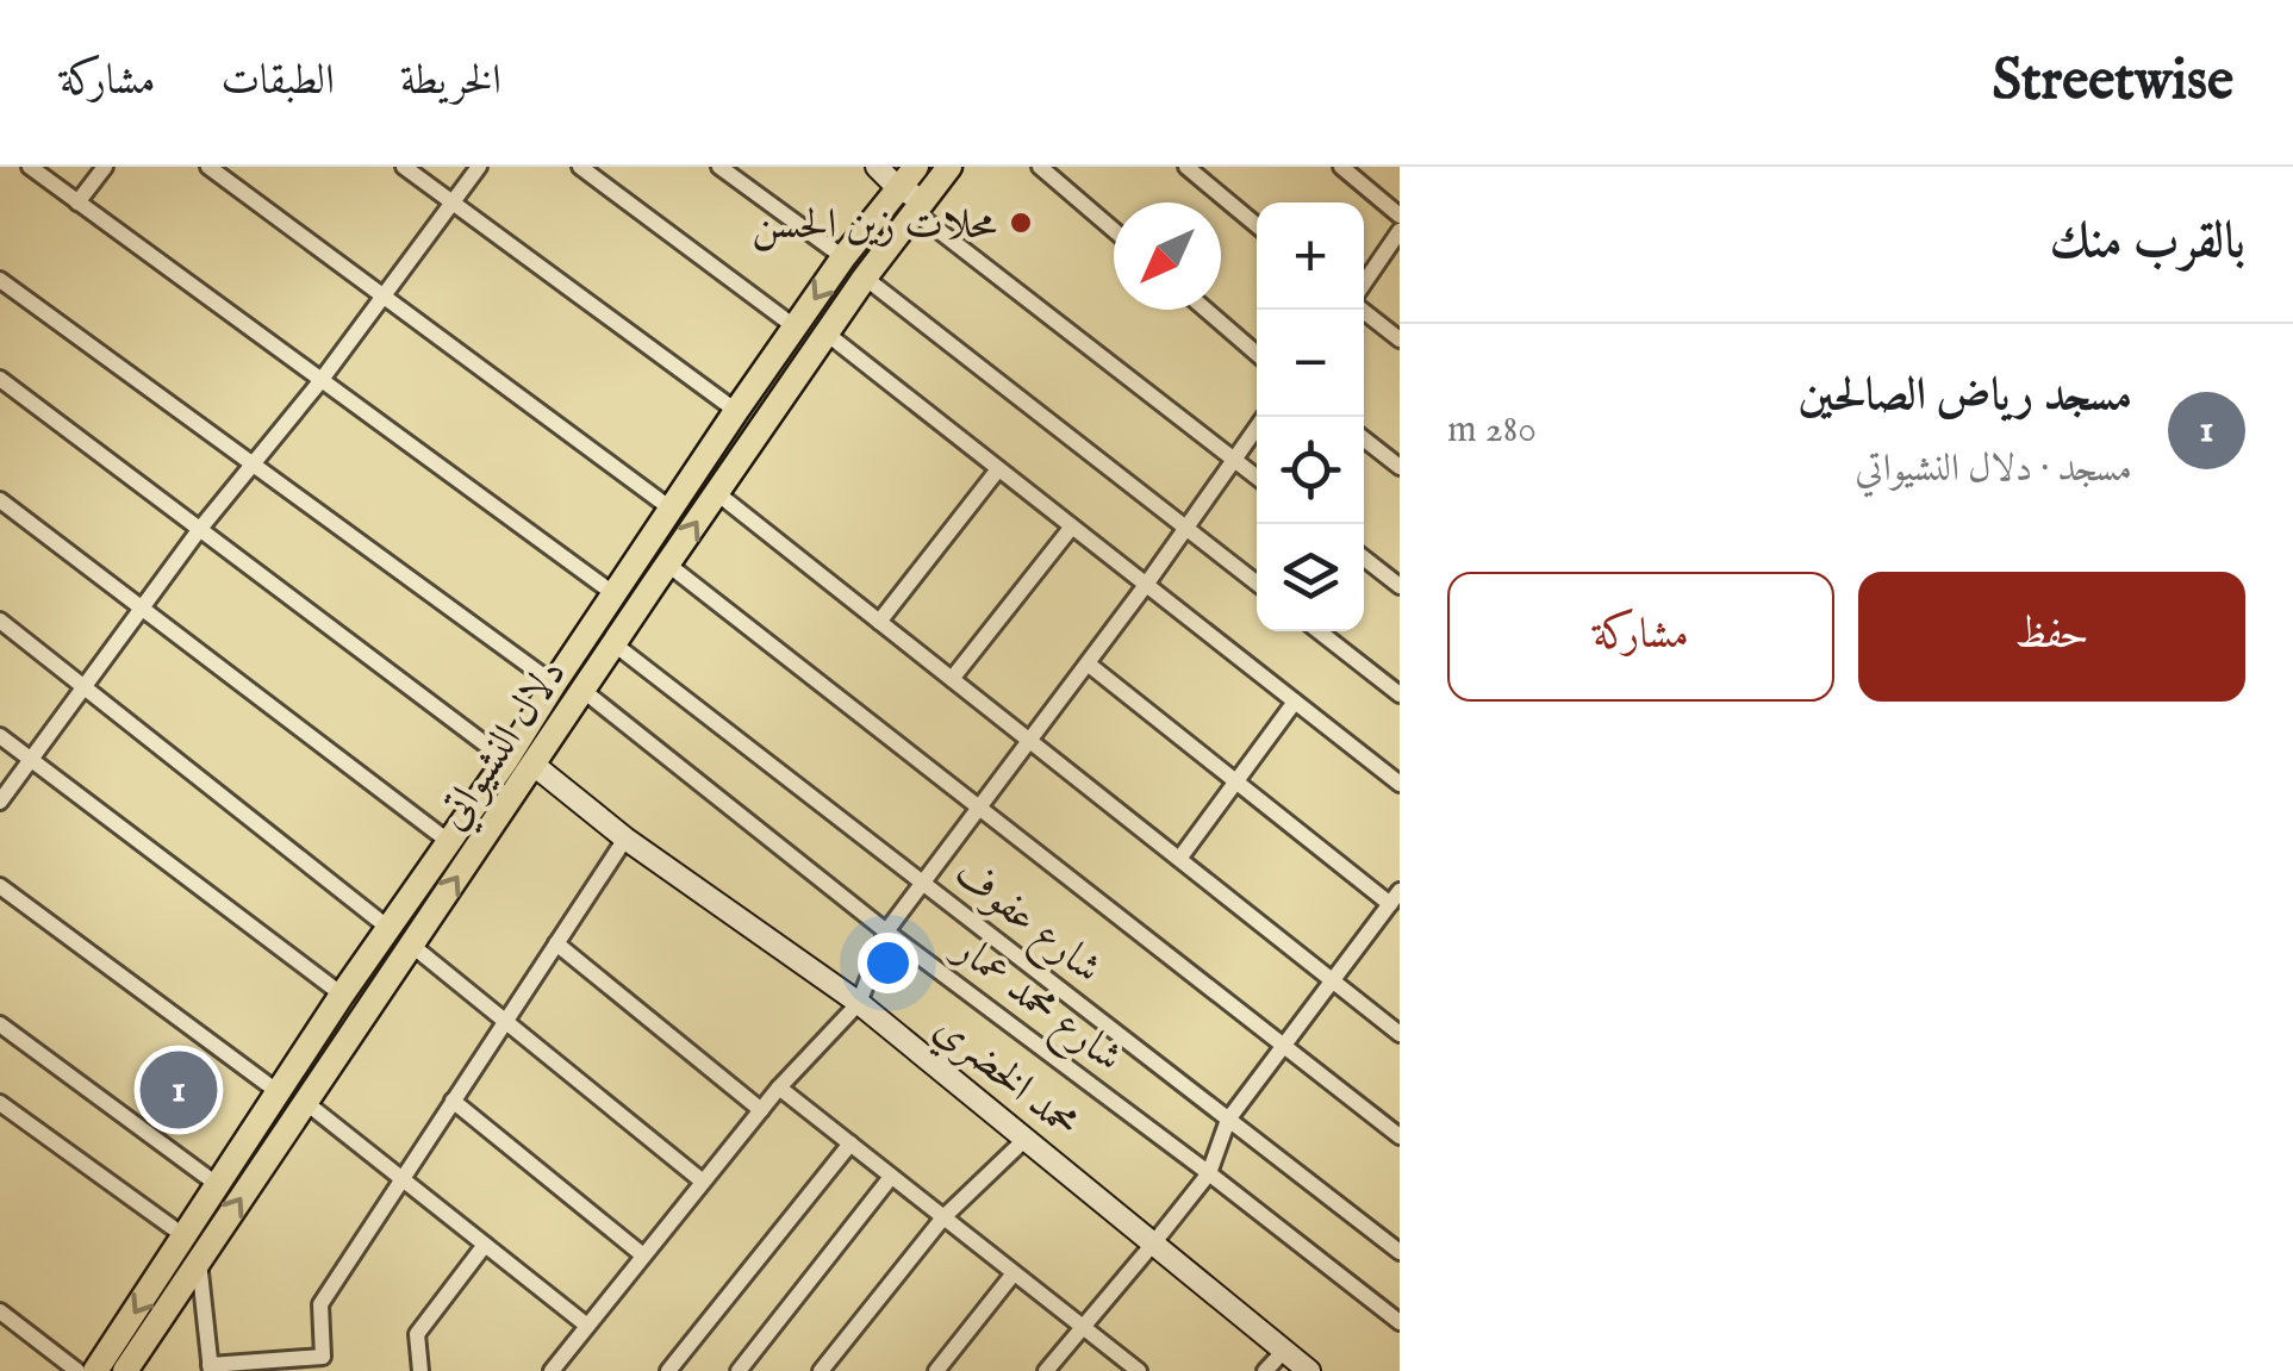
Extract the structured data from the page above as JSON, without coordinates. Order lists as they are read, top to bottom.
{
  "streets": {
    "main road": ["دلال النشيواتي"],
    "street": ["شارع عفوف", "شارع محمد عمار", "محمد الخضري"]
  },
  "crossings": [
    ["دلال النشيواتي", "شارع عفوف"],
    ["دلال النشيواتي", "شارع محمد عمار"],
    ["دلال النشيواتي", "محمد الخضري"]
  ],
  "places": ["محلات زين الحسن"],
  "north": "bottom left",
  "page": {
    "header": "Streetwise",
    "nav": ["الخريطة", "الطبقات", "مشاركة"],
    "heading": "بالقرب منك",
    "map_buttons": ["+", "−"],
    "list": [
      {
        "mark": "1",
        "name": "مسجد رياض الصالحين",
        "note": "مسجد · دلال النشيواتي",
        "value": "280 m"
      }
    ],
    "buttons": ["حفظ", "مشاركة"],
    "pins": "1"
  }
}
